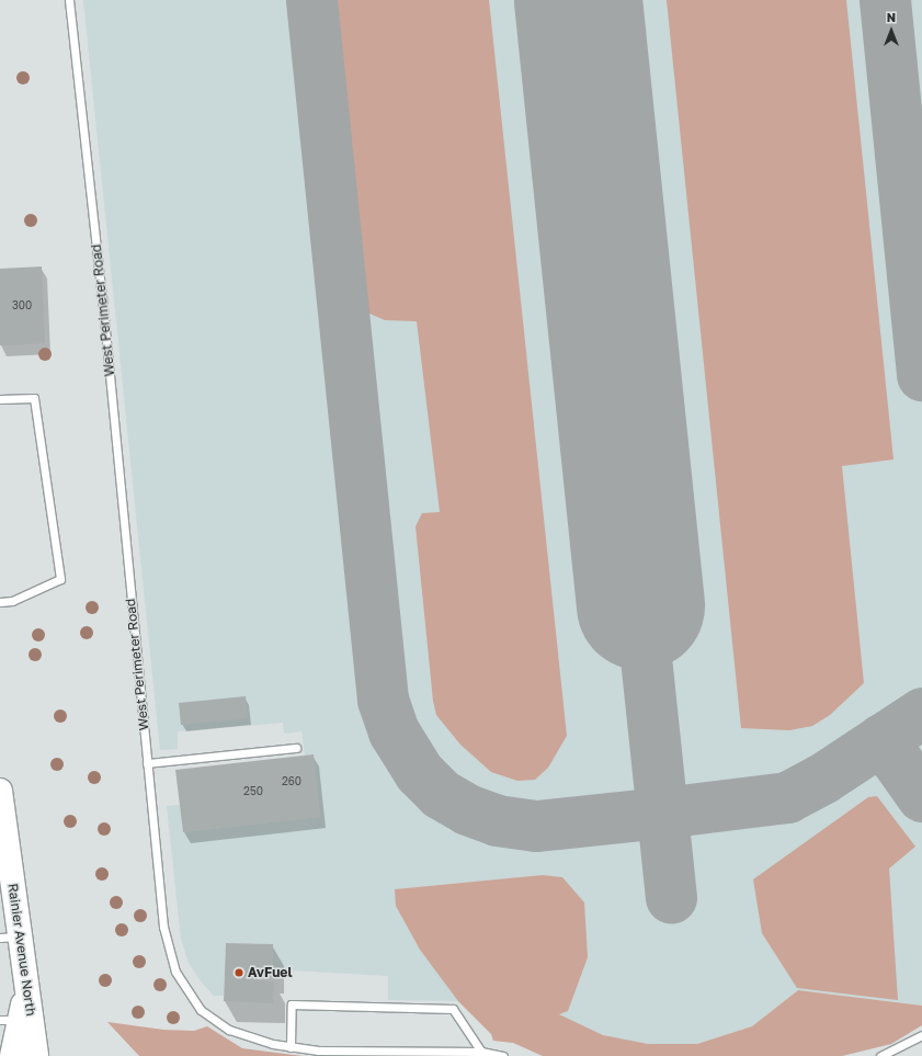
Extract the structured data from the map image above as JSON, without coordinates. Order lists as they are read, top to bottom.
{
  "streets": {
    "main road": ["Rainier Avenue North"],
    "lane": ["West Perimeter Road"]
  },
  "places": ["AvFuel"],
  "house_numbers": ["300", "260", "250"],
  "north": "top"
}
